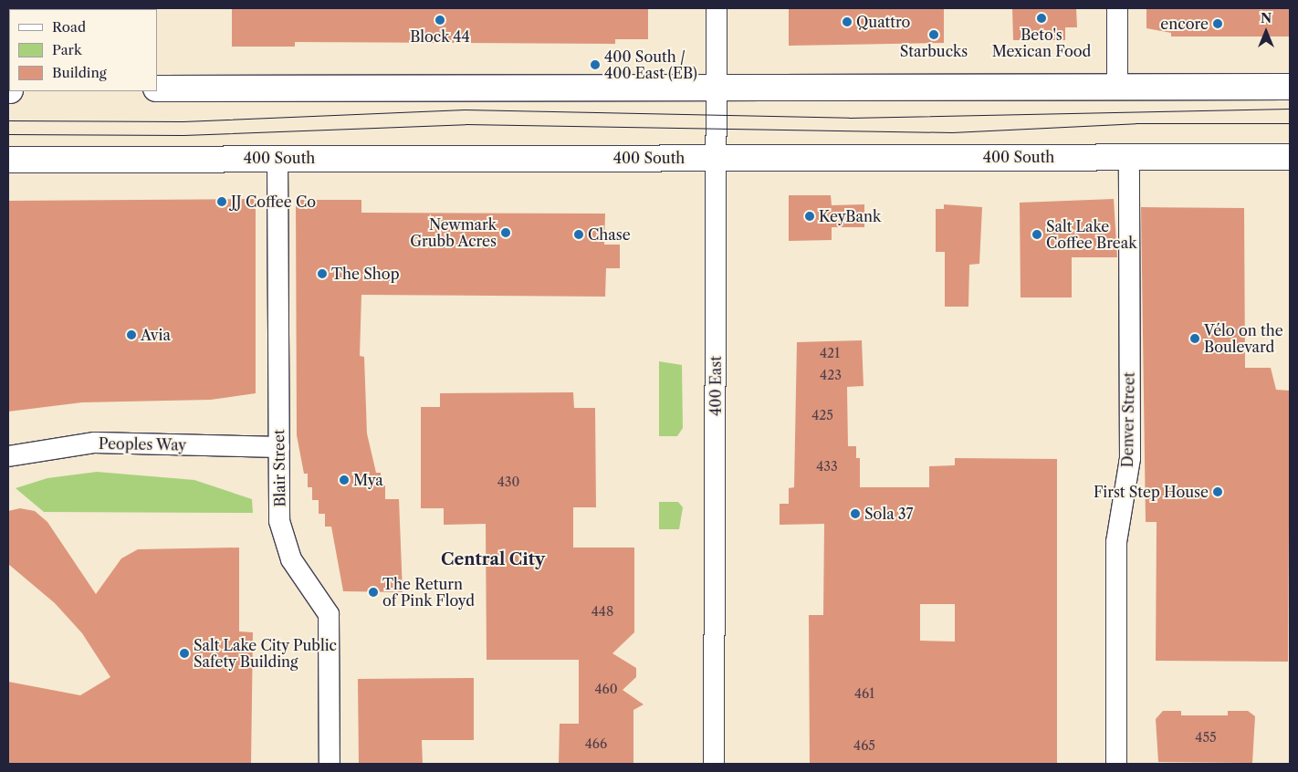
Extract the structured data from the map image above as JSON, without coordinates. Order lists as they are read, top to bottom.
{
  "streets": {
    "main road": ["400 South"],
    "street": [
      "400 East",
      "Denver Street",
      "Peoples Way",
      "Blair Street"
    ]
  },
  "crossings": [
    ["400 South", "400 East"],
    ["400 South", "Denver Street"],
    ["400 South", "Blair Street"],
    ["Peoples Way", "Blair Street"]
  ],
  "districts": ["Central City"],
  "places": [
    "Beto's Mexican Food",
    "Block 44",
    "Quattro",
    "encore",
    "Starbucks",
    "400 South / 400 East (EB)",
    "JJ Coffee Co",
    "KeyBank",
    "Newmark Grubb Acres",
    "Chase",
    "Salt Lake Coffee Break",
    "The Shop",
    "Avia",
    "Vélo on the Boulevard",
    "Mya",
    "First Step House",
    "Sola 37",
    "The Return of Pink Floyd",
    "Salt Lake City Public Safety Building"
  ],
  "house_numbers": [
    "421",
    "423",
    "425",
    "433",
    "430",
    "448",
    "460",
    "461",
    "455",
    "466",
    "465"
  ],
  "legend": ["Road", "Park", "Building"],
  "north": "top"
}
